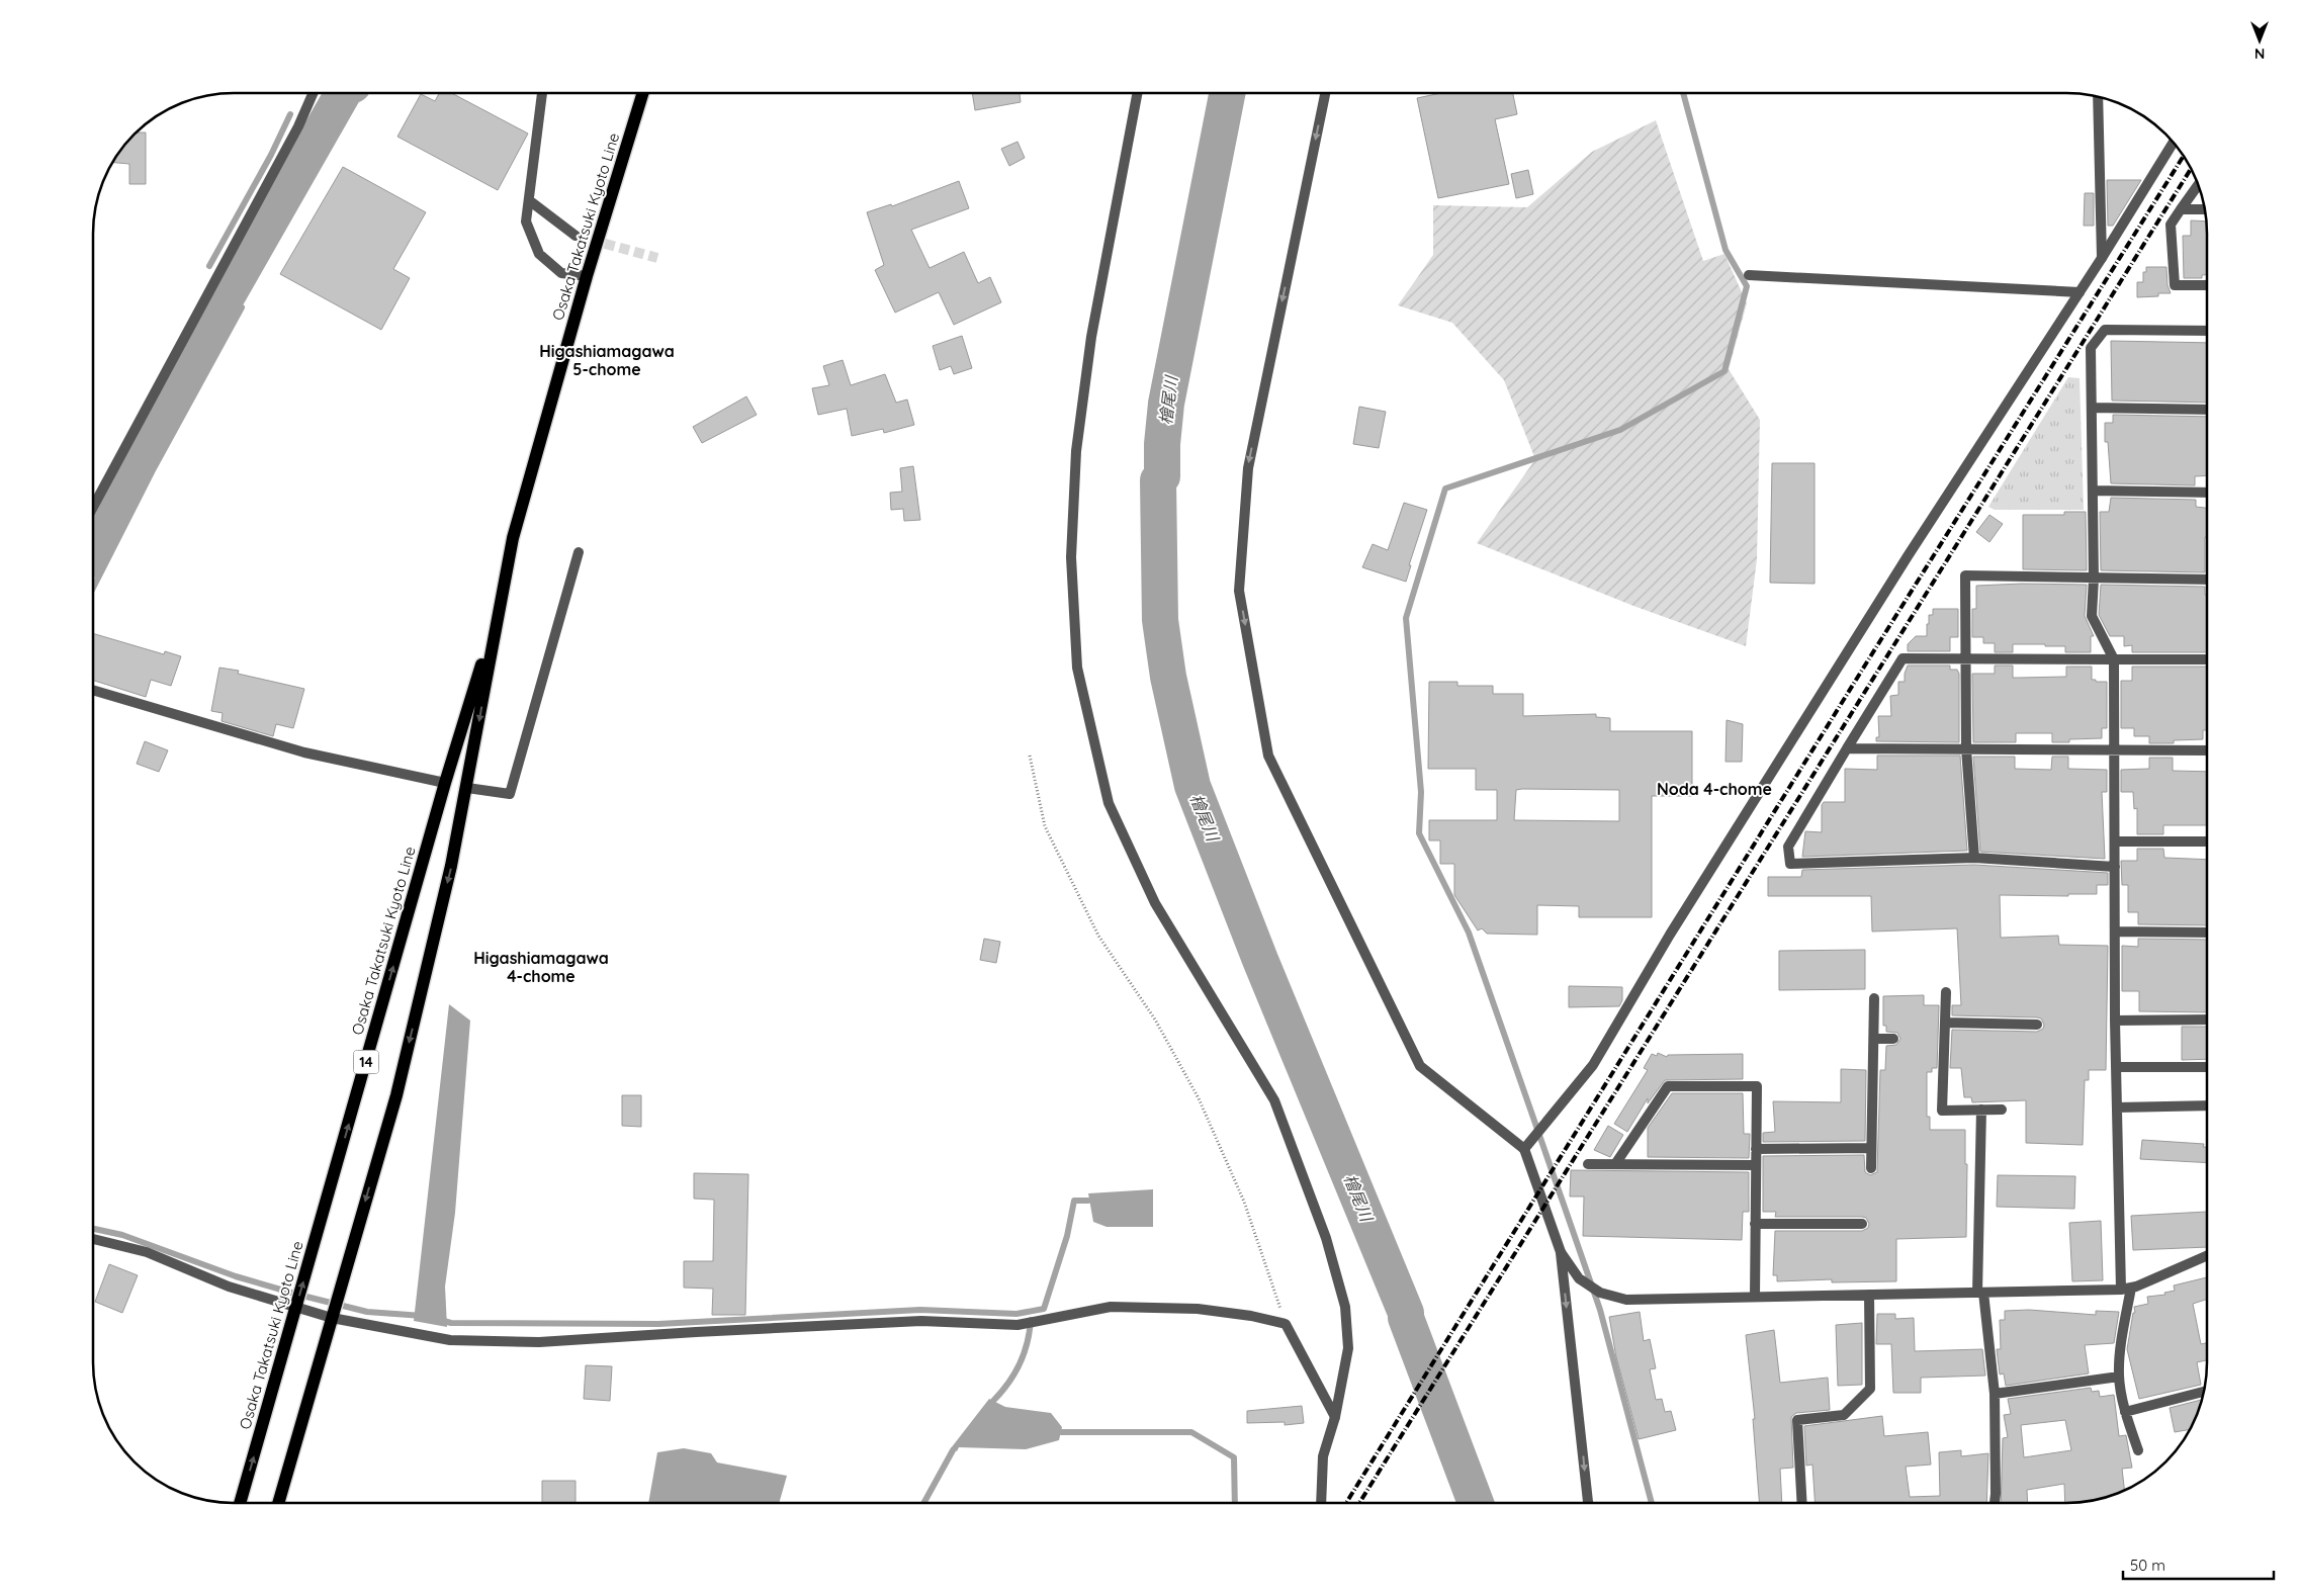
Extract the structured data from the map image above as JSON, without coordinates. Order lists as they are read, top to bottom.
{
  "streets": {
    "main road": ["Osaka Takatsuki Kyoto Line", "14"]
  },
  "districts": ["Higashiamagawa 5-chome", "Noda 4-chome", "Higashiamagawa 4-chome"],
  "water": ["檜尾川"],
  "scale_bar": "50 m",
  "north": "bottom"
}
